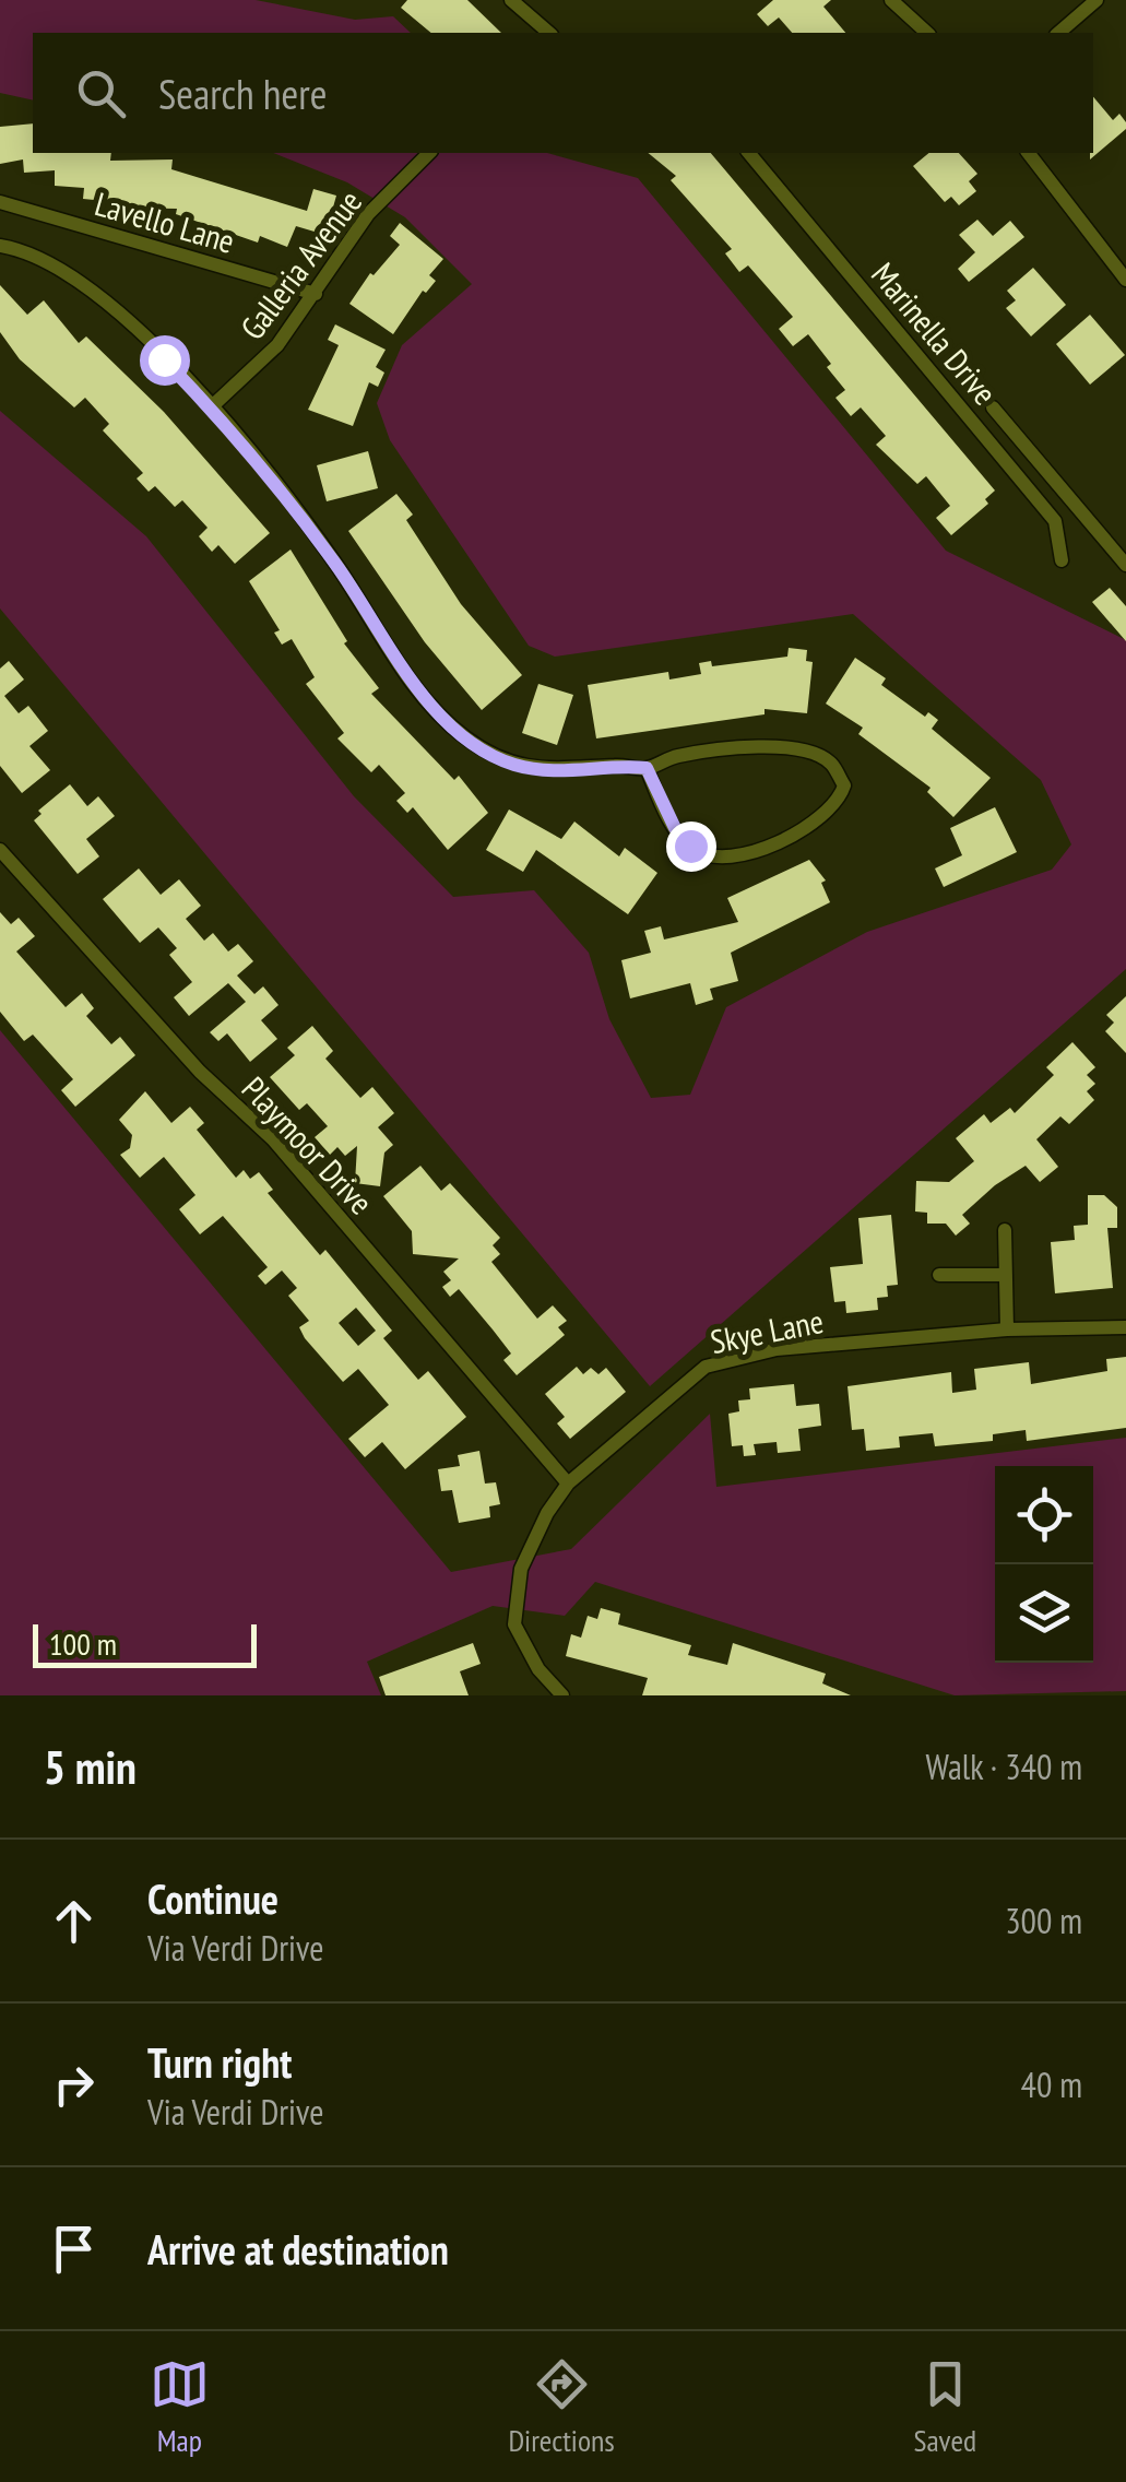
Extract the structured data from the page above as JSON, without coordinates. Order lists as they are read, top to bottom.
{
  "streets": {
    "street": [
      "Lavello Lane",
      "Galleria Avenue",
      "Marinella Drive",
      "Playmoor Drive",
      "Skye Lane"
    ]
  },
  "crossings": [
    ["Lavello Lane", "Galleria Avenue"],
    ["Playmoor Drive", "Skye Lane"]
  ],
  "scale_bar": "100 m",
  "page": {
    "search": "Search here",
    "scale": "100 m",
    "heading": ["5 min", "Walk · 340 m"],
    "list": [
      ["Continue", "Via Verdi Drive", "300 m"],
      ["Turn right", "Via Verdi Drive", "40 m"],
      "Arrive at destination"
    ],
    "nav": ["Map", "Directions", "Saved"]
  }
}
